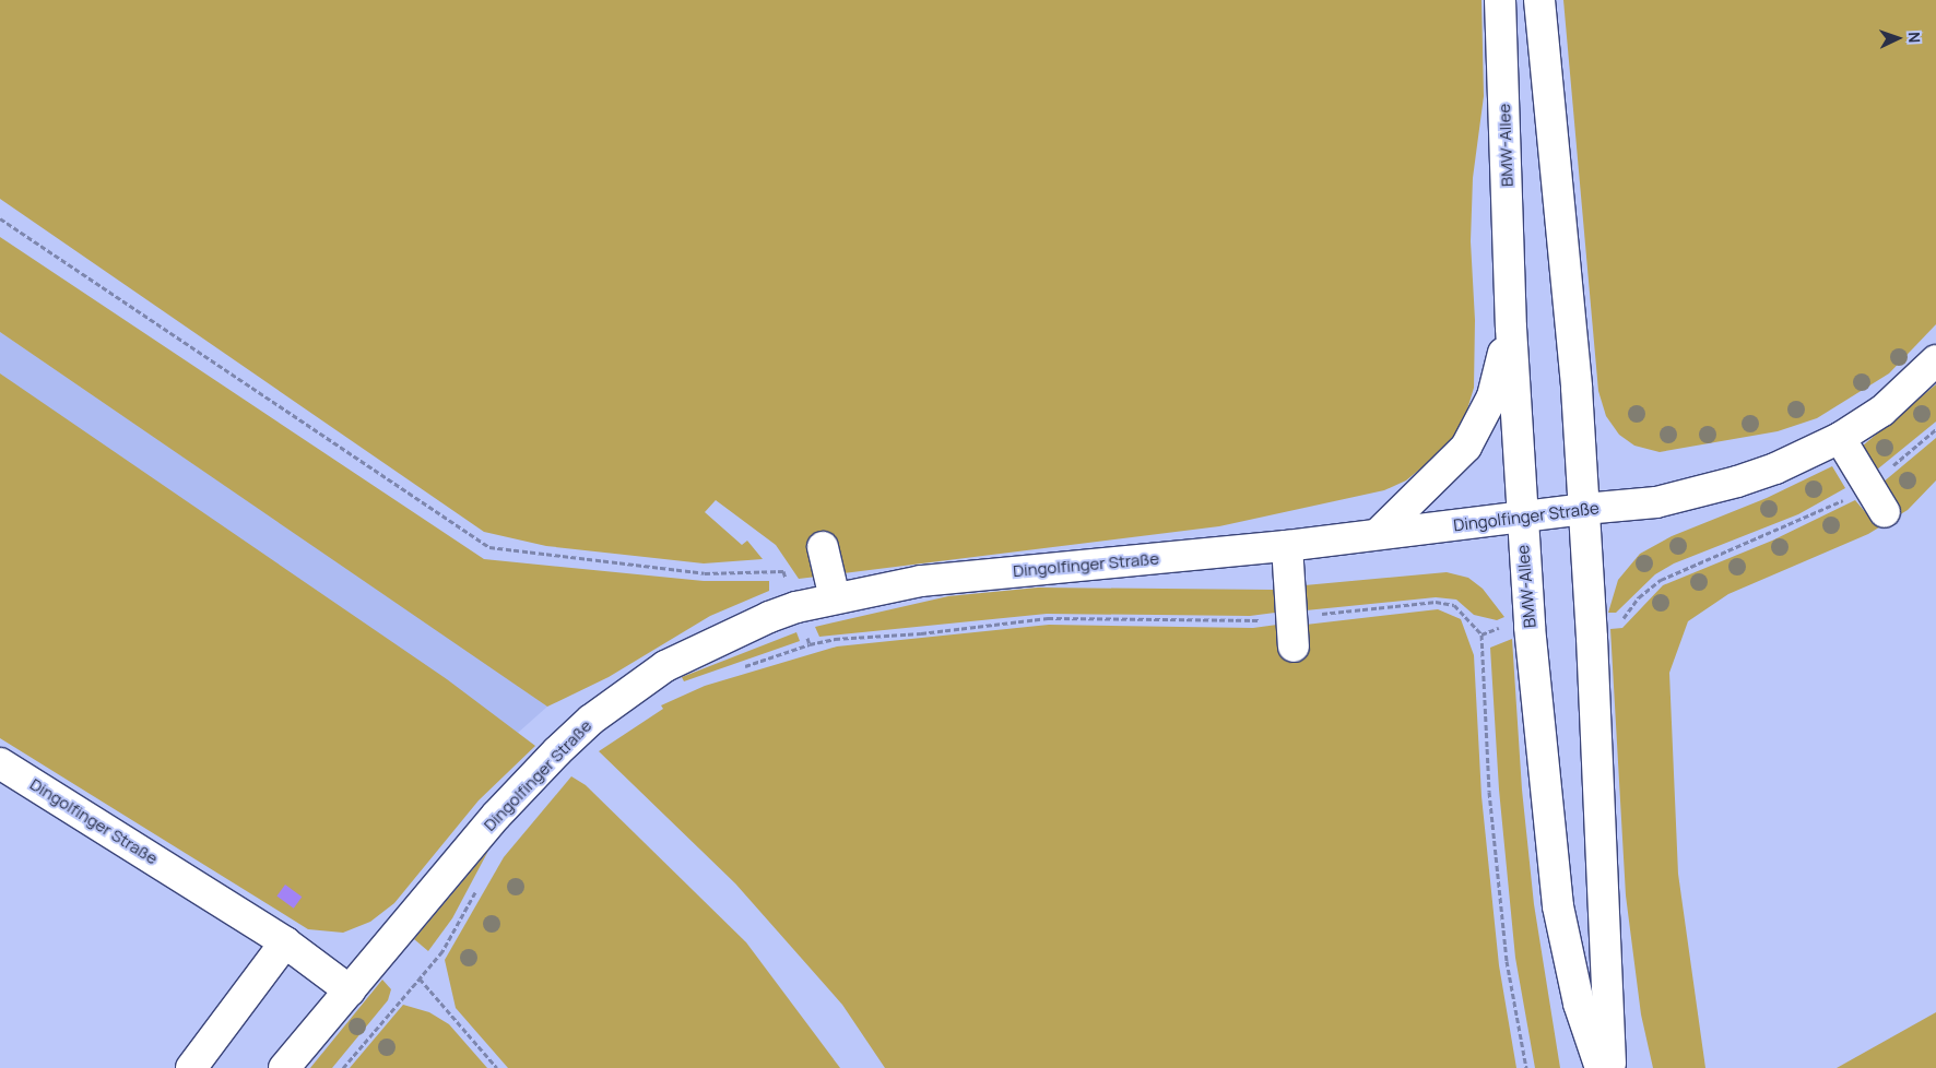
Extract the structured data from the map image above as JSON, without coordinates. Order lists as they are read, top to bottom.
{
  "streets": {
    "main road": ["BMW-Allee", "Dingolfinger Straße"]
  },
  "crossings": [
    ["BMW-Allee", "Dingolfinger Straße"]
  ],
  "north": "right"
}
